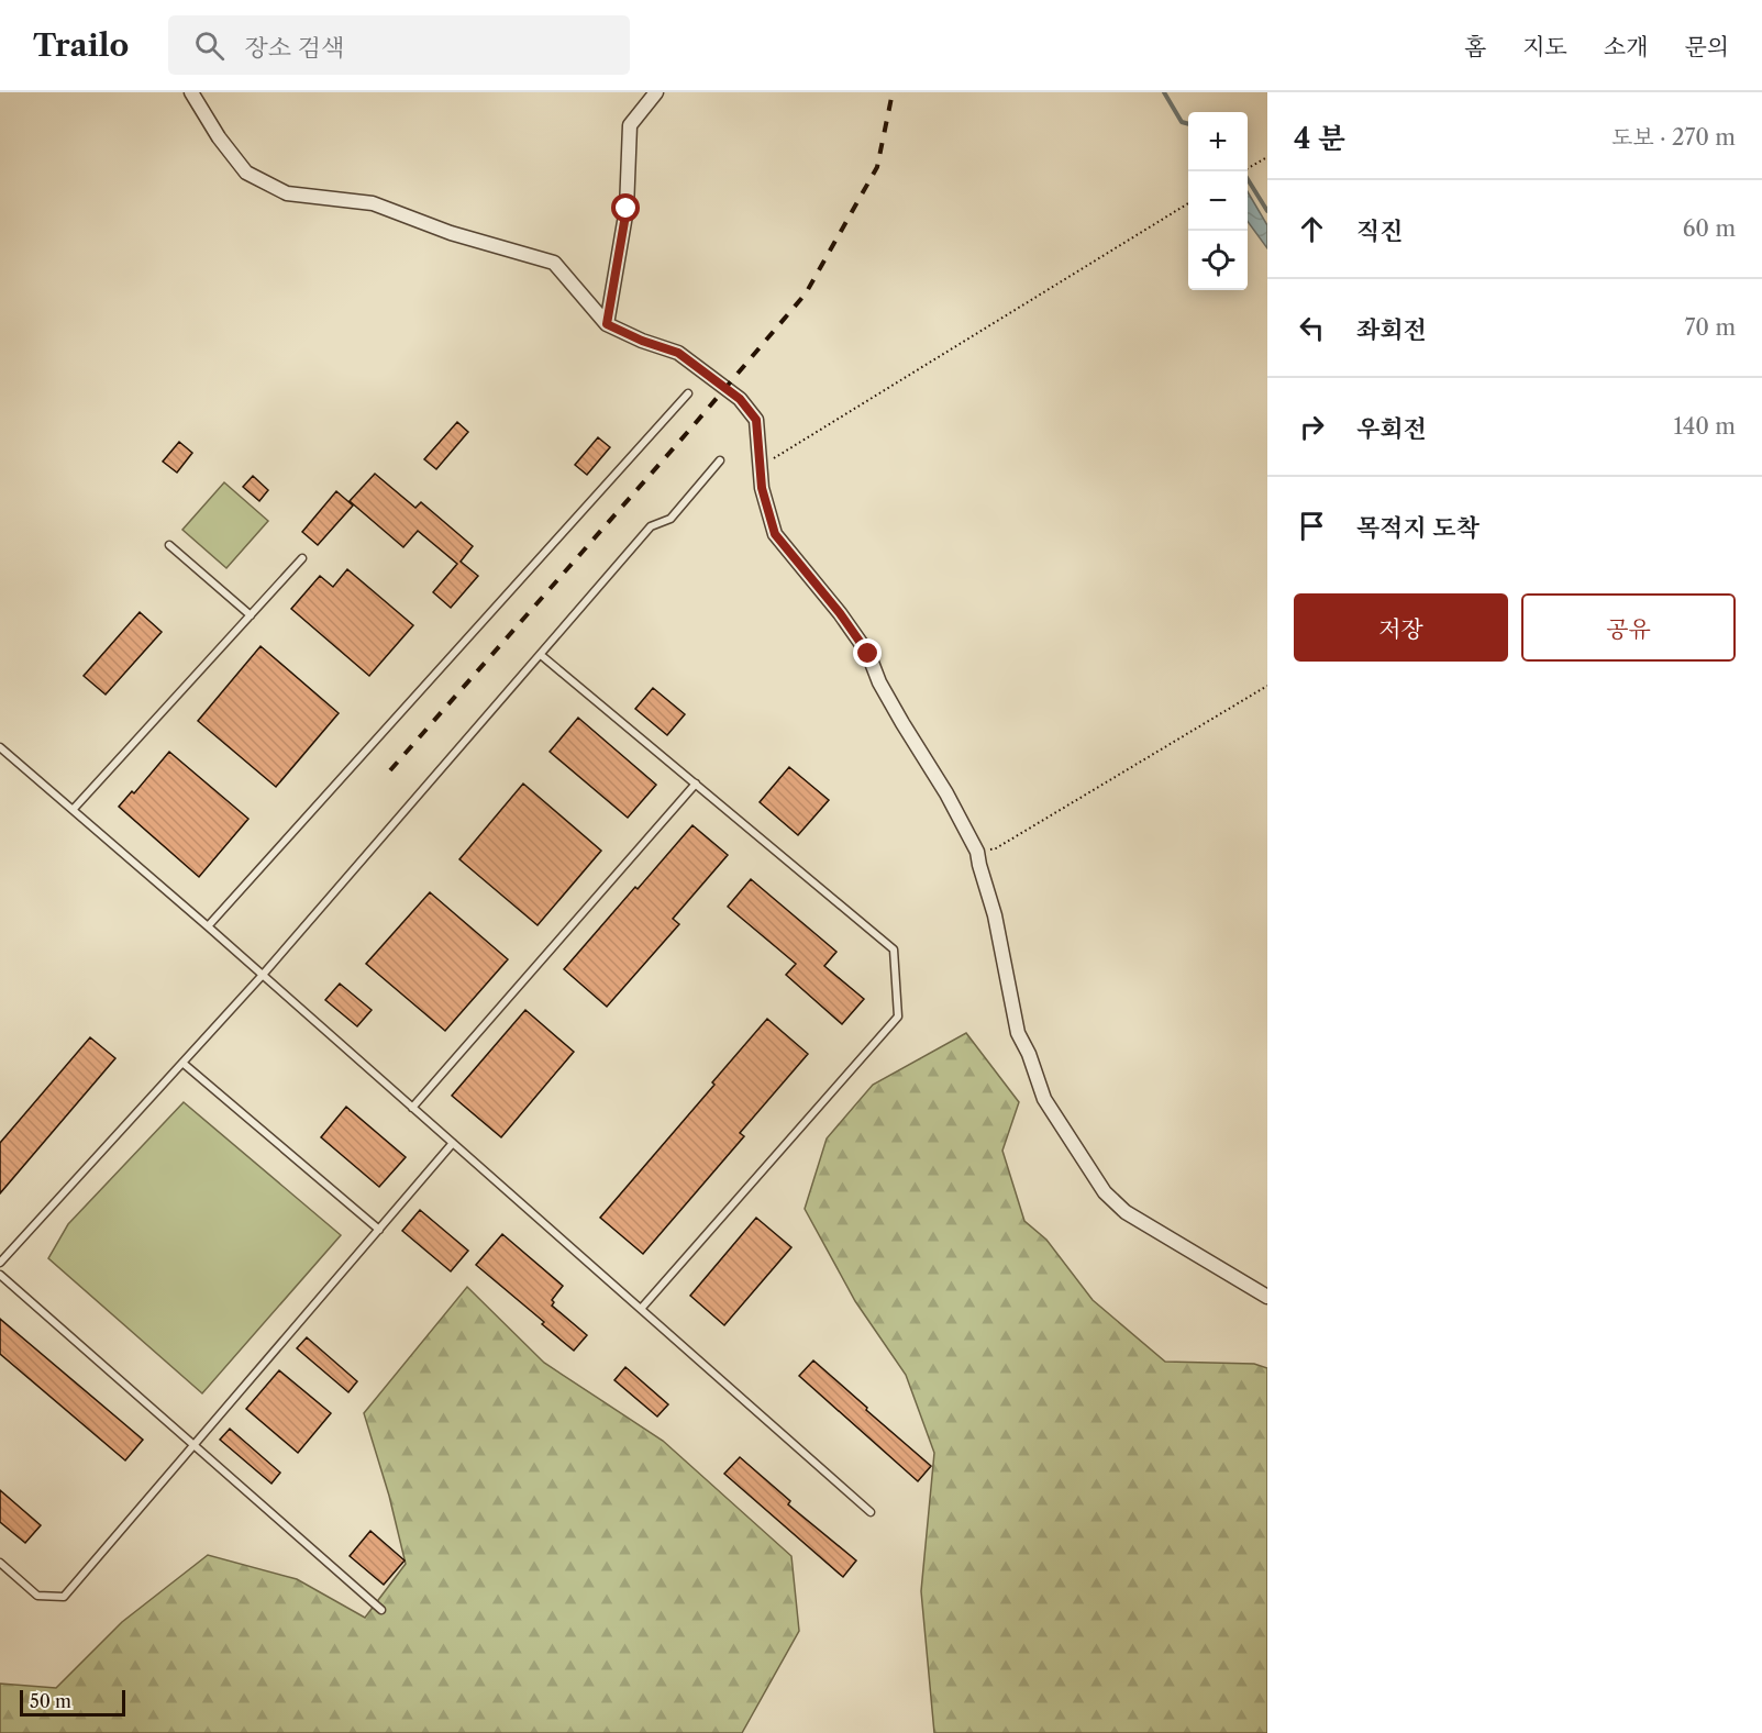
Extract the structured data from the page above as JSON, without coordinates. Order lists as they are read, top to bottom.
{
  "scale_bar": "50 m",
  "page": {
    "header": "Trailo",
    "search": "장소 검색",
    "nav": [
      "홈",
      "지도",
      "소개",
      "문의"
    ],
    "heading": ["4 분", "도보 · 270 m"],
    "map_buttons": ["+", "−"],
    "list": [
      ["직진", "60 m"],
      ["좌회전", "70 m"],
      ["우회전", "140 m"],
      "목적지 도착"
    ],
    "buttons": ["저장", "공유"],
    "scale": "50 m"
  }
}
